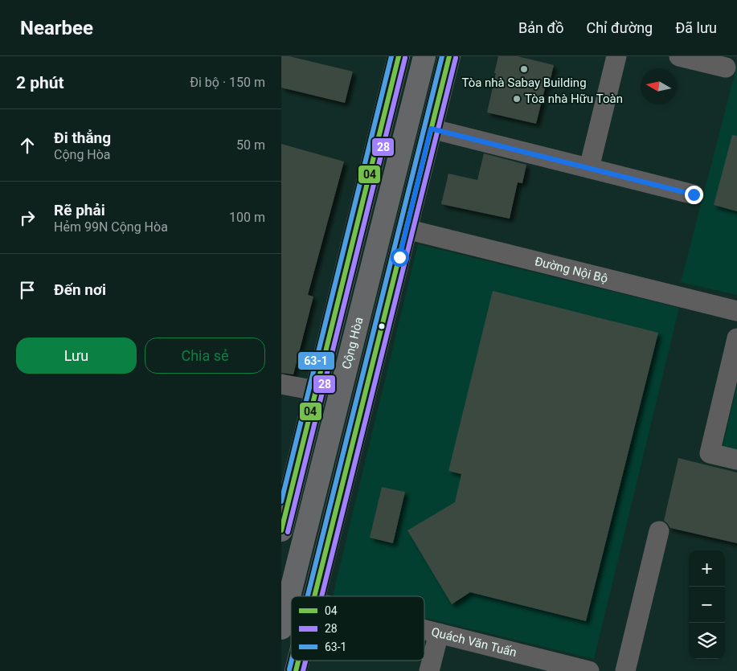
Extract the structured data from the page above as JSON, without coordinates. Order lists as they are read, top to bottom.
{
  "streets": {
    "main road": ["Cộng Hòa"],
    "street": ["Đường Nội Bộ", "Quách Văn Tuấn"]
  },
  "crossings": [
    ["Đường Nội Bộ", "Cộng Hòa"]
  ],
  "places": ["Tòa nhà Sabay Building", "Tòa nhà Hữu Toàn"],
  "lines": ["transit line 04", "transit line 63-1", "transit line 28"],
  "legend": ["04", "28", "63-1"],
  "north": "left",
  "page": {
    "header": "Nearbee",
    "nav": ["Bản đồ", "Chỉ đường", "Đã lưu"],
    "heading": ["2 phút", "Đi bộ · 150 m"],
    "list": [
      ["Đi thẳng", "Cộng Hòa", "50 m"],
      ["Rẽ phải", "Hẻm 99N Cộng Hòa", "100 m"],
      "Đến nơi"
    ],
    "buttons": ["Lưu", "Chia sẻ"],
    "map_buttons": ["+", "−"]
  }
}
